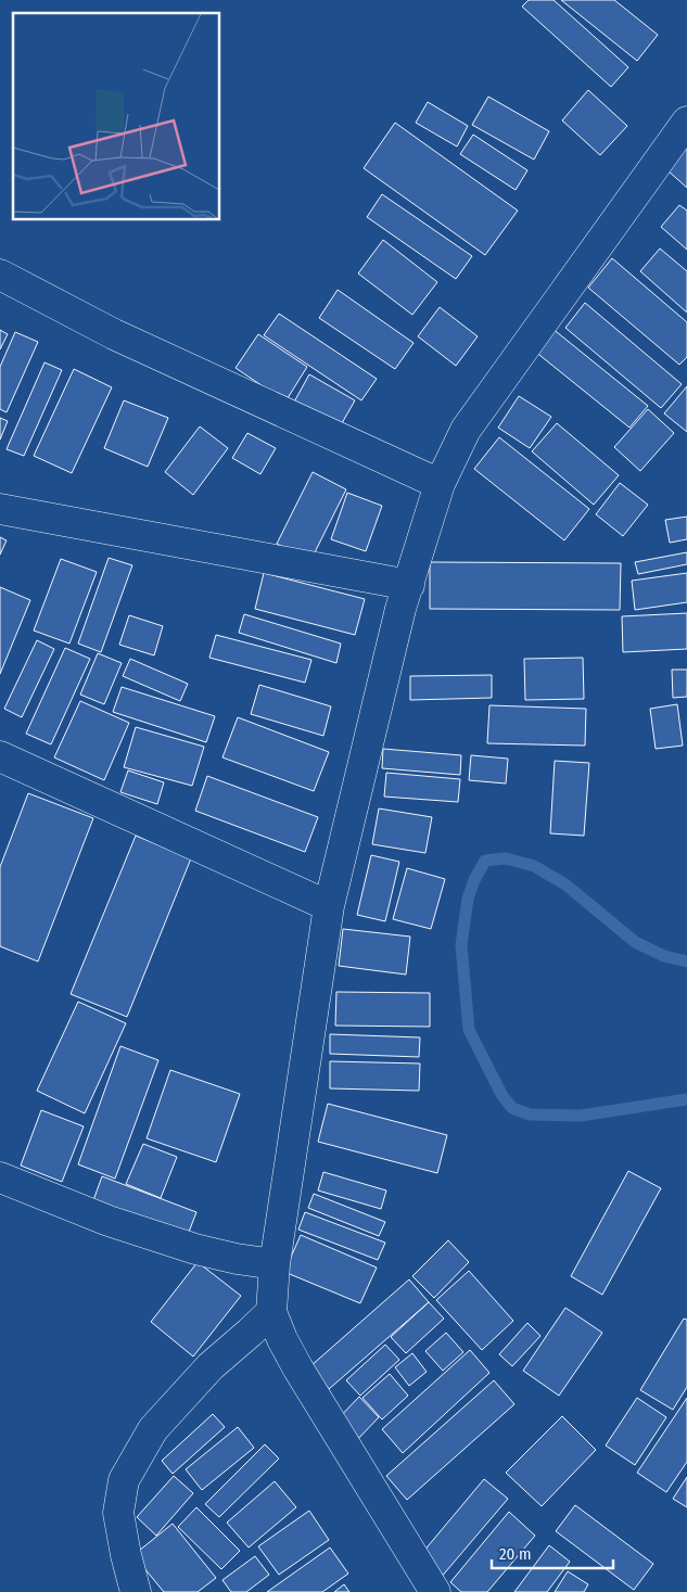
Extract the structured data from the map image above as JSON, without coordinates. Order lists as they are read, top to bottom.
{
  "scale_bar": "20 m"
}
